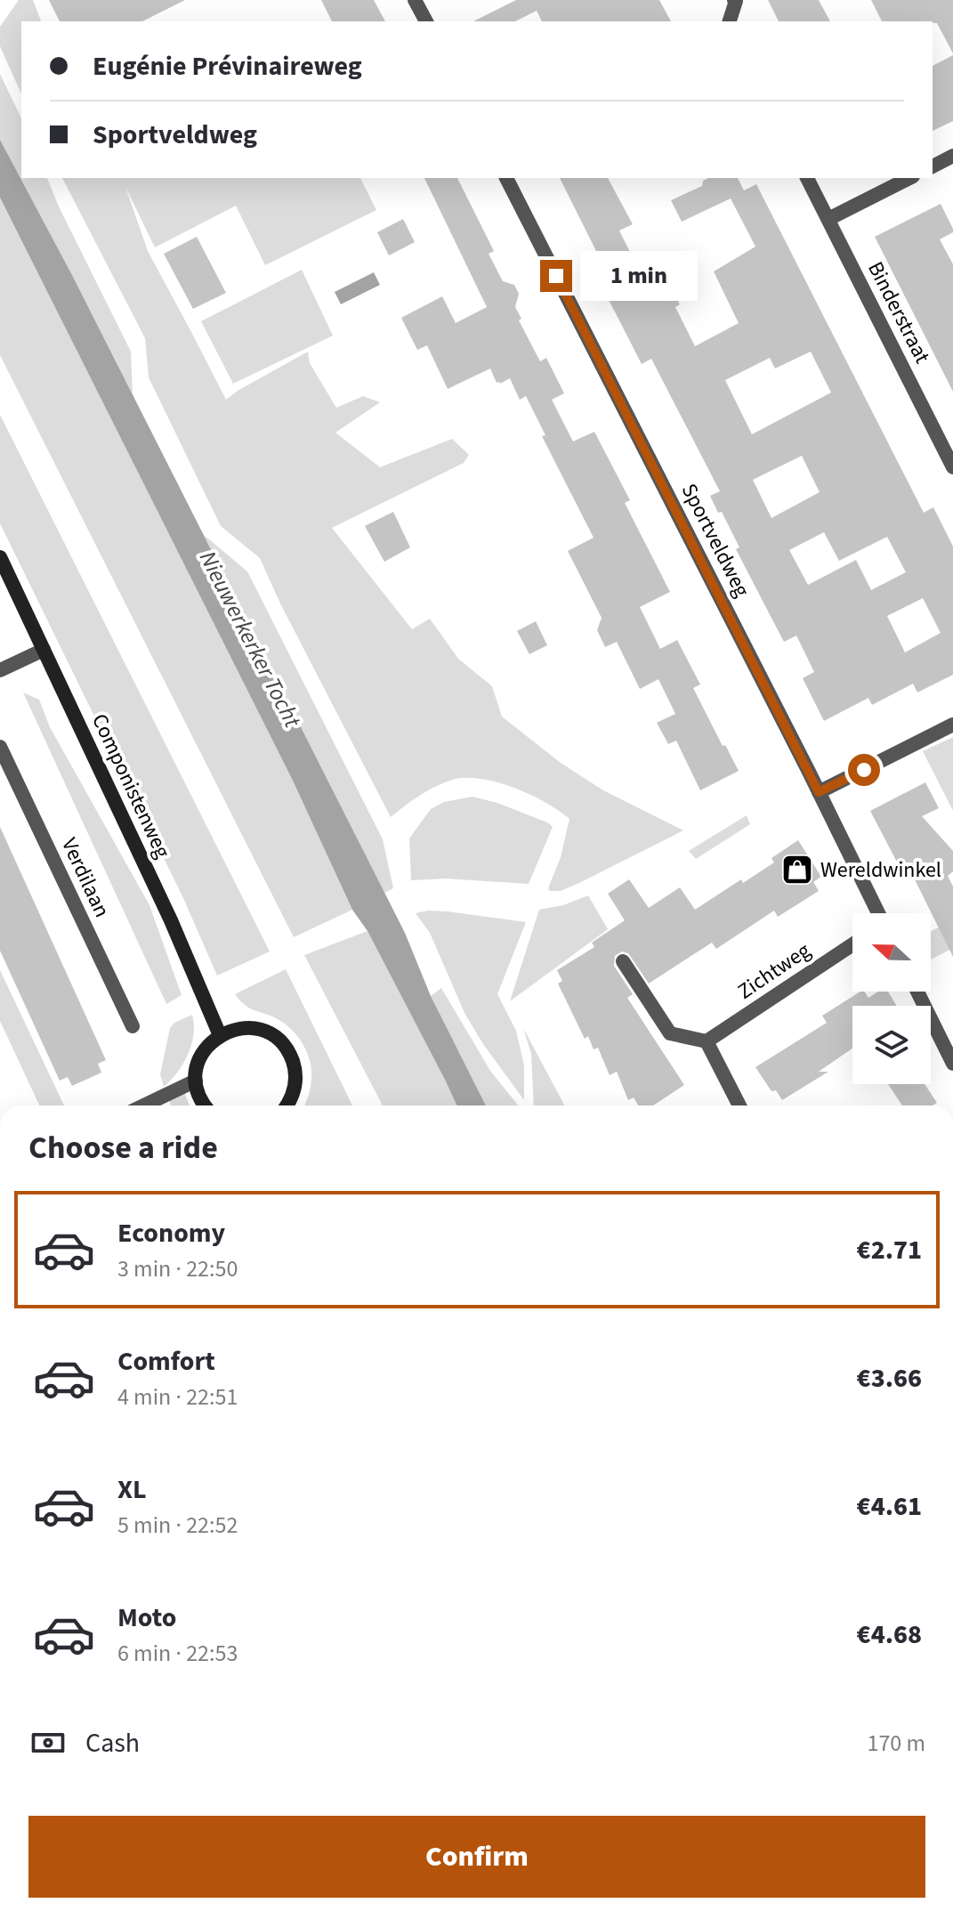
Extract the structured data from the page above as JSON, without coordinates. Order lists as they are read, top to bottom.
{
  "streets": {
    "main road": ["Componistenweg"],
    "street": [
      "Binderstraat",
      "Sportveldweg",
      "Verdilaan",
      "Zichtweg"
    ]
  },
  "water": ["Nieuwerkerker Tocht"],
  "places": {
    "shop": ["Wereldwinkel"]
  },
  "north": "left",
  "page": {
    "banner": ["Eugénie Prévinaireweg", "Sportveldweg"],
    "bubble": "1 min",
    "heading": "Choose a ride",
    "list": [
      {
        "name": "Economy",
        "note": "3 min · 22:50",
        "value": "€2.71"
      },
      {
        "name": "Comfort",
        "note": "4 min · 22:51",
        "value": "€3.66"
      },
      {
        "name": "XL",
        "note": "5 min · 22:52",
        "value": "€4.61"
      },
      {
        "name": "Moto",
        "note": "6 min · 22:53",
        "value": "€4.68"
      }
    ],
    "pay": ["Cash", "170 m"],
    "buttons": "Confirm"
  }
}
